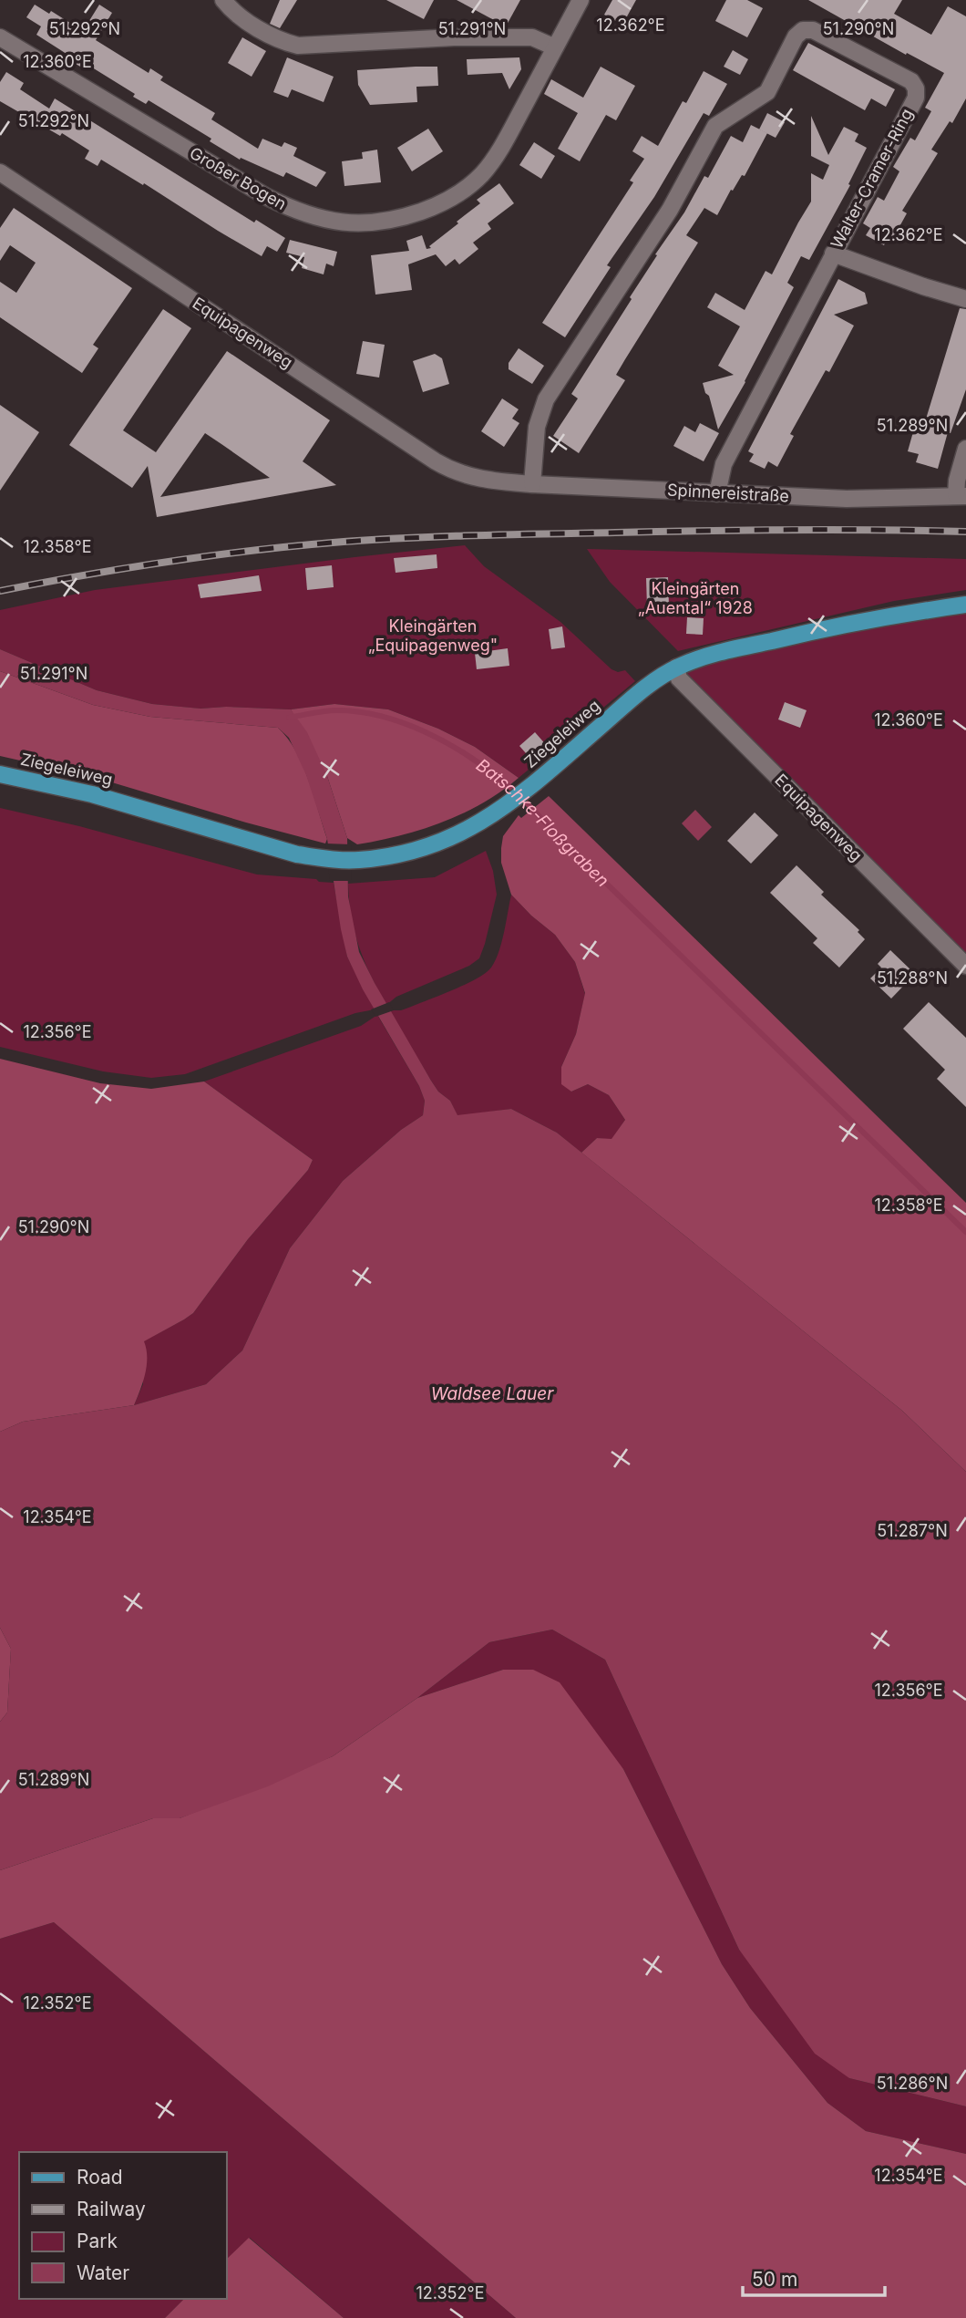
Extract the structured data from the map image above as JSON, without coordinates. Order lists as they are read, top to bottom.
{
  "streets": {
    "main road": ["Ziegeleiweg"],
    "street": [
      "Großer Bogen",
      "Walter-Cramer-Ring",
      "Equipagenweg",
      "Spinnereistraße"
    ]
  },
  "crossings": [
    ["Walter-Cramer-Ring", "Spinnereistraße"],
    ["Equipagenweg", "Spinnereistraße"],
    ["Equipagenweg", "Ziegeleiweg"]
  ],
  "water": ["Batschke‐Floßgraben", "Waldsee Lauer"],
  "parks": ["Kleingärten „Auental“ 1928", "Kleingärten „Equipagenweg\""],
  "legend": [
    "Road",
    "Railway",
    "Park",
    "Water"
  ],
  "scale_bar": "50 m",
  "coordinates": [
    "12.362°E",
    "51.292°N",
    "51.291°N",
    "51.290°N",
    "12.360°E",
    "51.289°N",
    "12.358°E",
    "51.288°N",
    "12.356°E",
    "12.354°E",
    "51.287°N",
    "12.352°E",
    "51.286°N"
  ]
}
